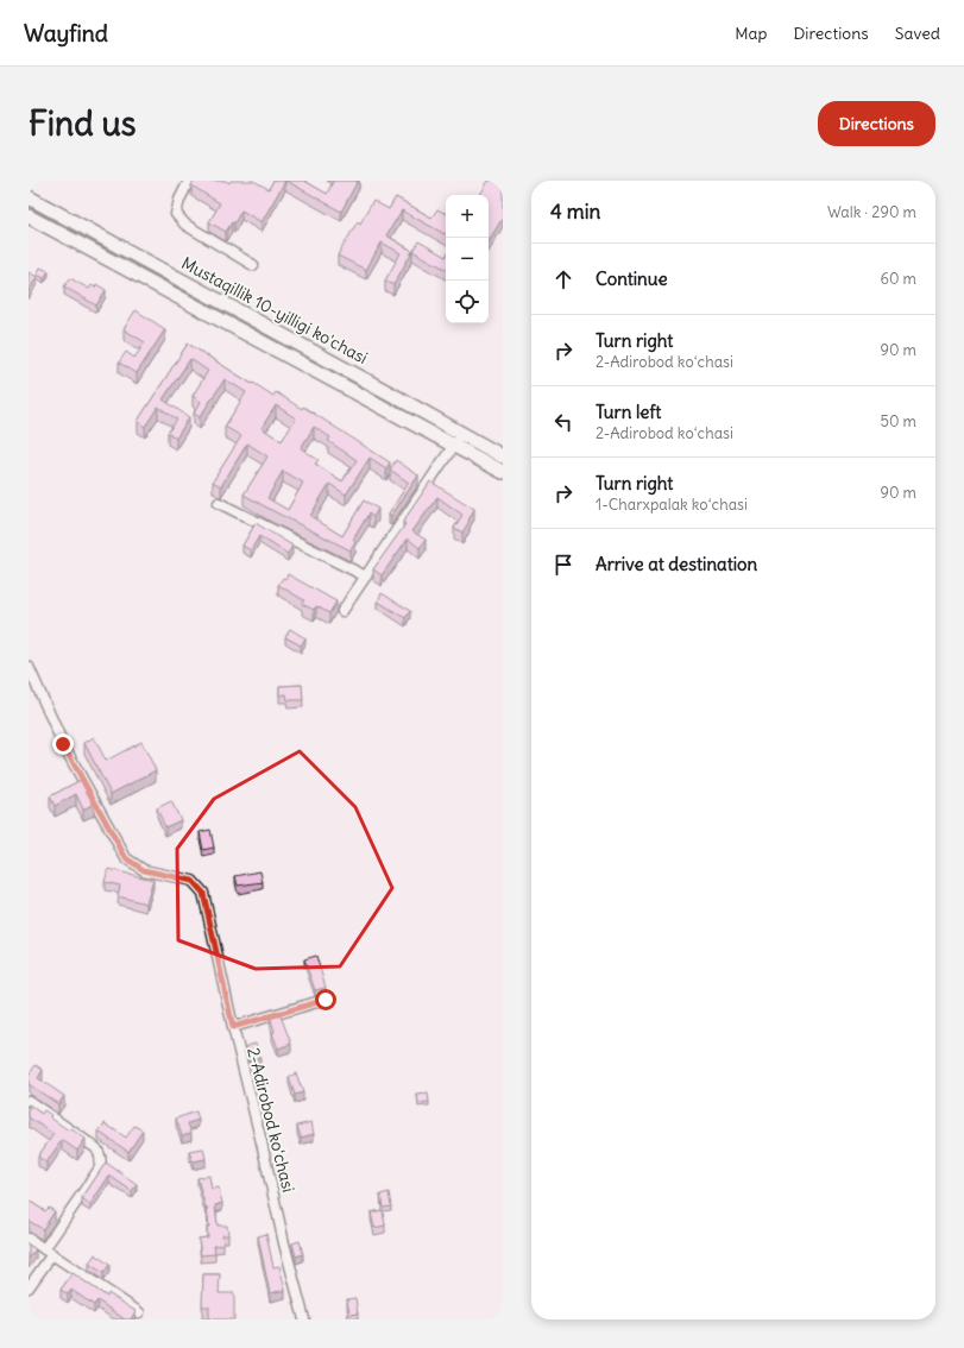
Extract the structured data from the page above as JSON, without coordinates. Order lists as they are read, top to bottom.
{
  "streets": {
    "main road": ["Mustaqillik 10-yilligi ko'chasi"],
    "street": ["2-Adirobod koʻchasi"]
  },
  "page": {
    "header": "Wayfind",
    "nav": ["Map", "Directions", "Saved"],
    "buttons": "Directions",
    "title": "Find us",
    "heading": ["4 min", "Walk · 290 m"],
    "map_buttons": ["+", "−"],
    "list": [
      ["Continue", "60 m"],
      ["Turn right", "2-Adirobod koʻchasi", "90 m"],
      ["Turn left", "2-Adirobod koʻchasi", "50 m"],
      ["Turn right", "1-Charxpalak koʻchasi", "90 m"],
      "Arrive at destination"
    ]
  }
}
